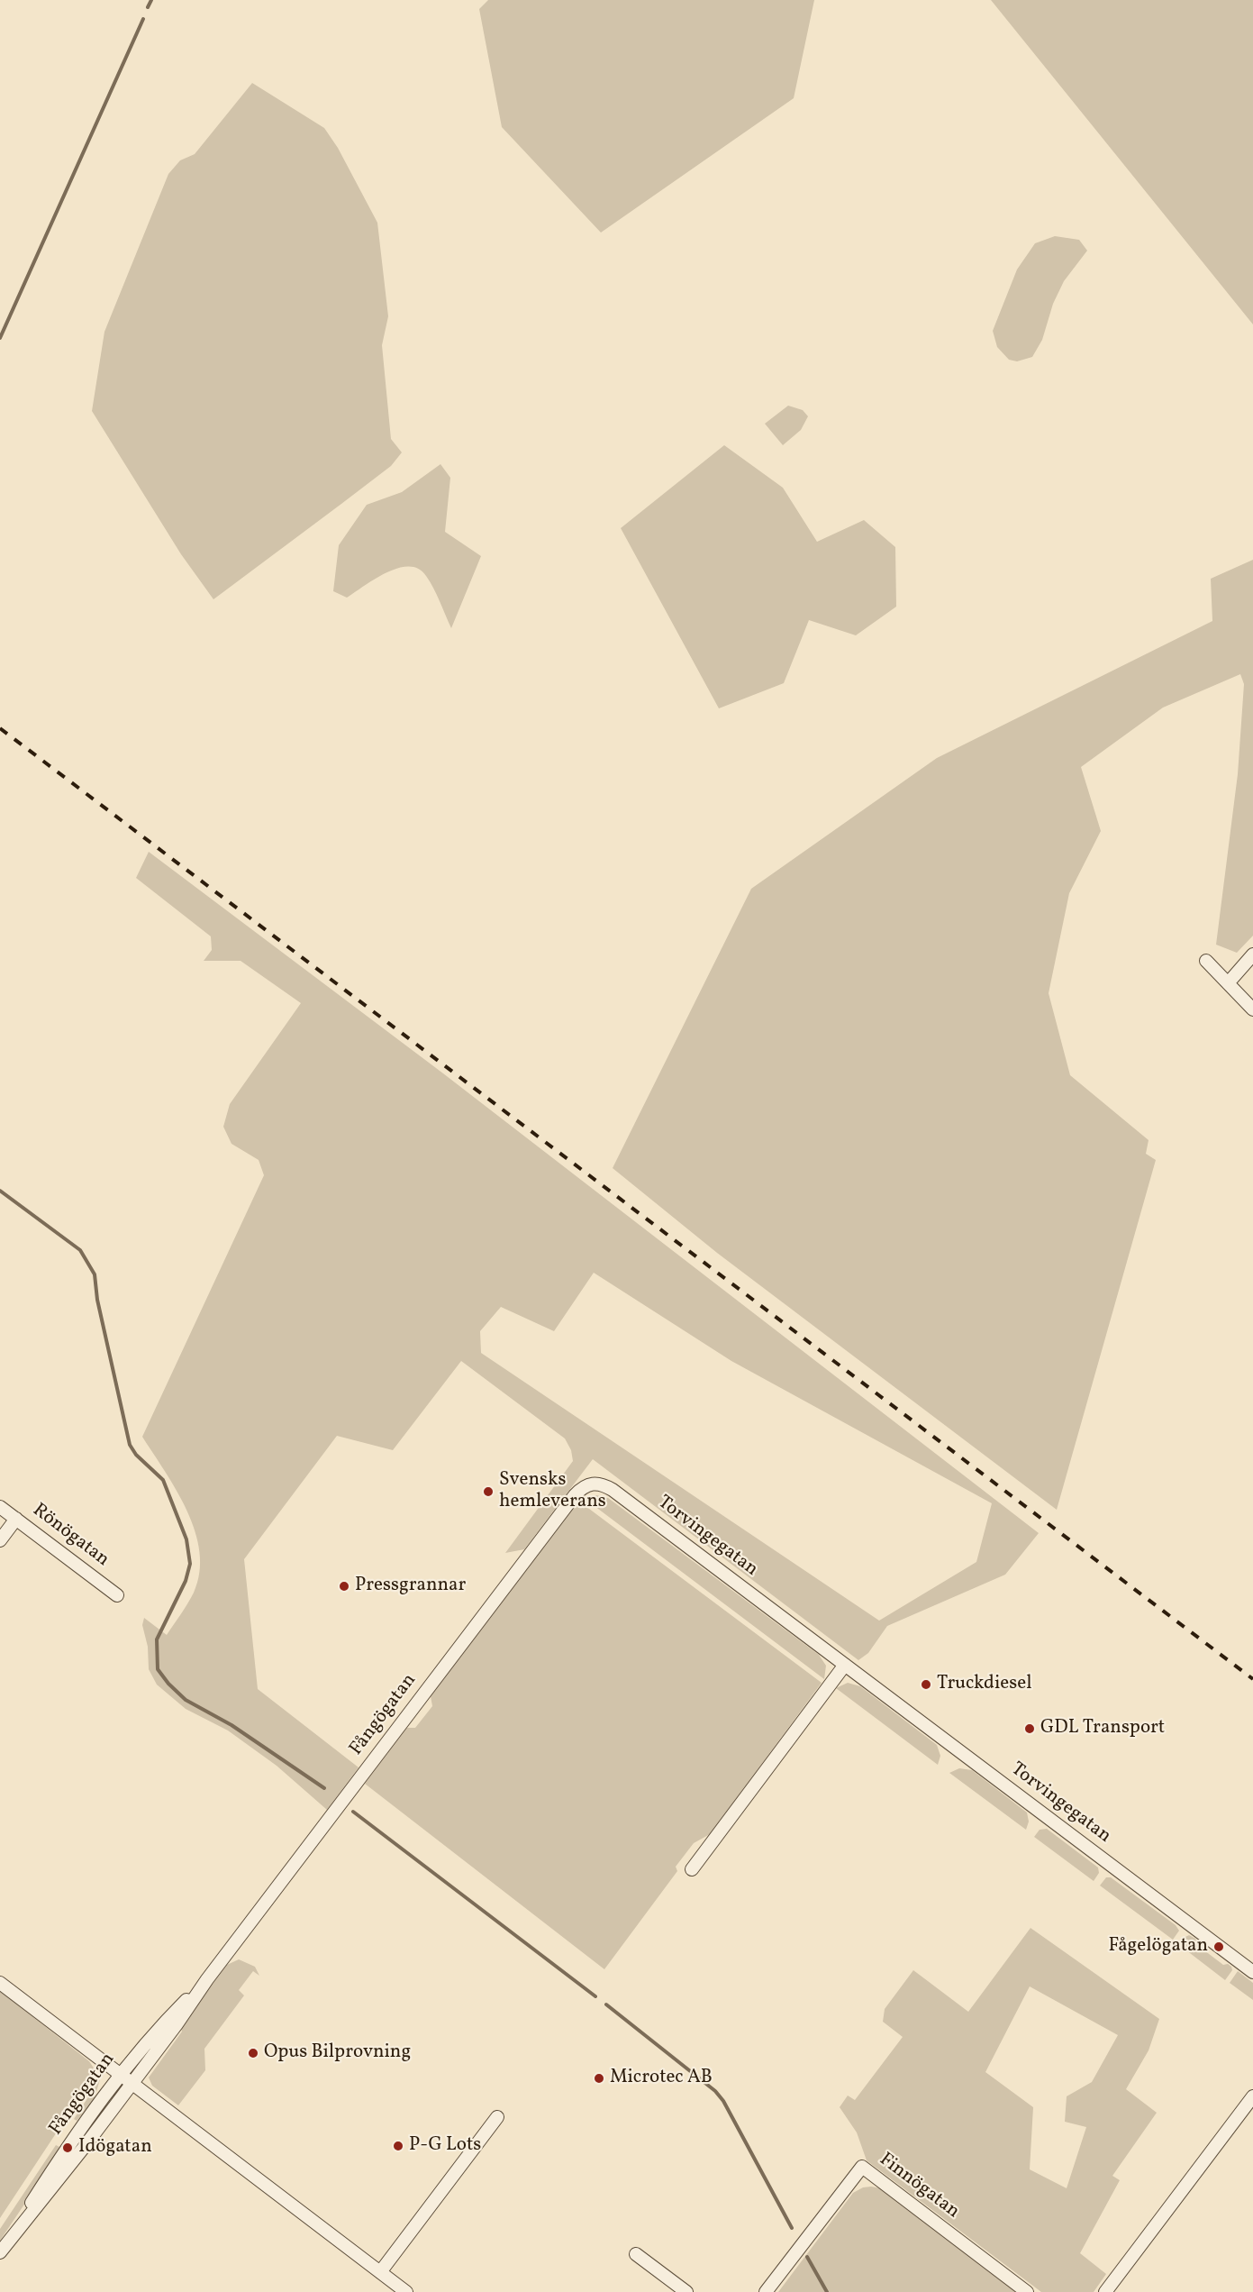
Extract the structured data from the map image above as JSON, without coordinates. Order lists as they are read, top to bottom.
{
  "streets": {
    "street": [
      "Rönögatan",
      "Torvingegatan",
      "Fångögatan",
      "Finnögatan"
    ]
  },
  "crossings": [
    ["Torvingegatan", "Fångögatan"]
  ],
  "places": [
    "Svensks hemleverans",
    "Pressgrannar",
    "Truckdiesel",
    "GDL Transport",
    "Fågelögatan",
    "Opus Bilprovning",
    "Microtec AB",
    "P-G Lots",
    "Idögatan"
  ]
}
